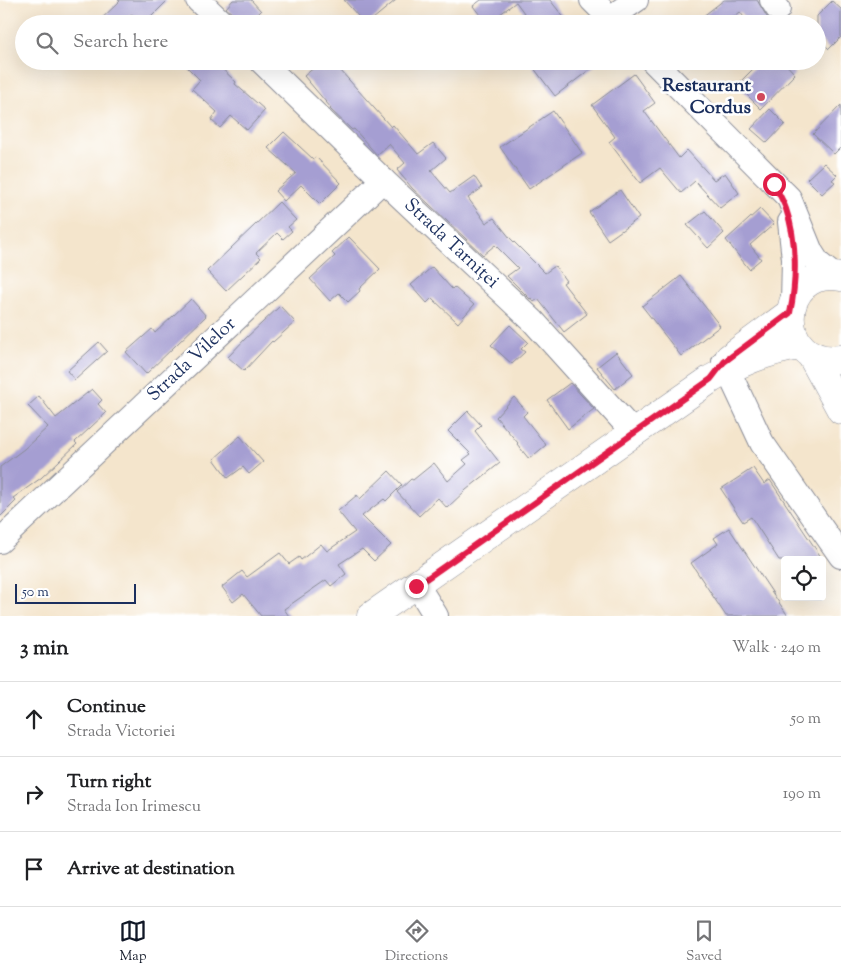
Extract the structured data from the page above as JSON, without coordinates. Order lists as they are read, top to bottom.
{
  "streets": {
    "street": ["Strada Tarniței", "Strada Vilelor"]
  },
  "crossings": [
    ["Strada Tarniței", "Strada Vilelor"]
  ],
  "places": ["Restaurant Cordus"],
  "scale_bar": "50 m",
  "page": {
    "search": "Search here",
    "scale": "50 m",
    "heading": ["3 min", "Walk · 240 m"],
    "list": [
      ["Continue", "Strada Victoriei", "50 m"],
      ["Turn right", "Strada Ion Irimescu", "190 m"],
      "Arrive at destination"
    ],
    "nav": ["Map", "Directions", "Saved"]
  }
}
